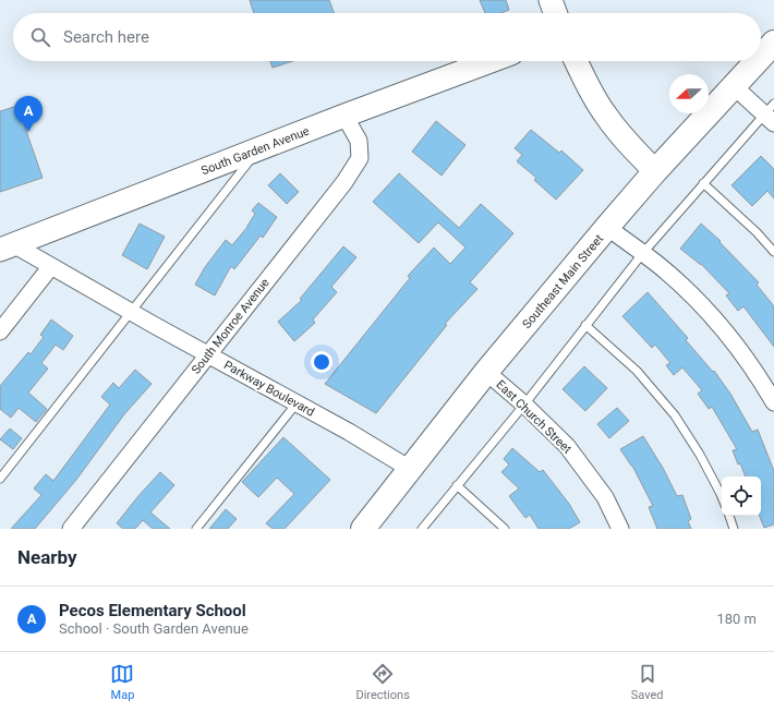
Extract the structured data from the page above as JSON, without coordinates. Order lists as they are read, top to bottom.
{
  "streets": {
    "main road": ["Southeast Main Street"],
    "street": [
      "South Garden Avenue",
      "South Monroe Avenue",
      "Parkway Boulevard",
      "East Church Street"
    ]
  },
  "crossings": [
    ["South Garden Avenue", "South Monroe Avenue"],
    ["South Garden Avenue", "Parkway Boulevard"],
    ["Southeast Main Street", "Parkway Boulevard"],
    ["Southeast Main Street", "East Church Street"],
    ["South Monroe Avenue", "Parkway Boulevard"]
  ],
  "north": "left",
  "page": {
    "search": "Search here",
    "pins": "A",
    "heading": "Nearby",
    "list": [
      {
        "mark": "A",
        "name": "Pecos Elementary School",
        "note": "School · South Garden Avenue",
        "value": "180 m"
      }
    ],
    "nav": ["Map", "Directions", "Saved"]
  }
}
